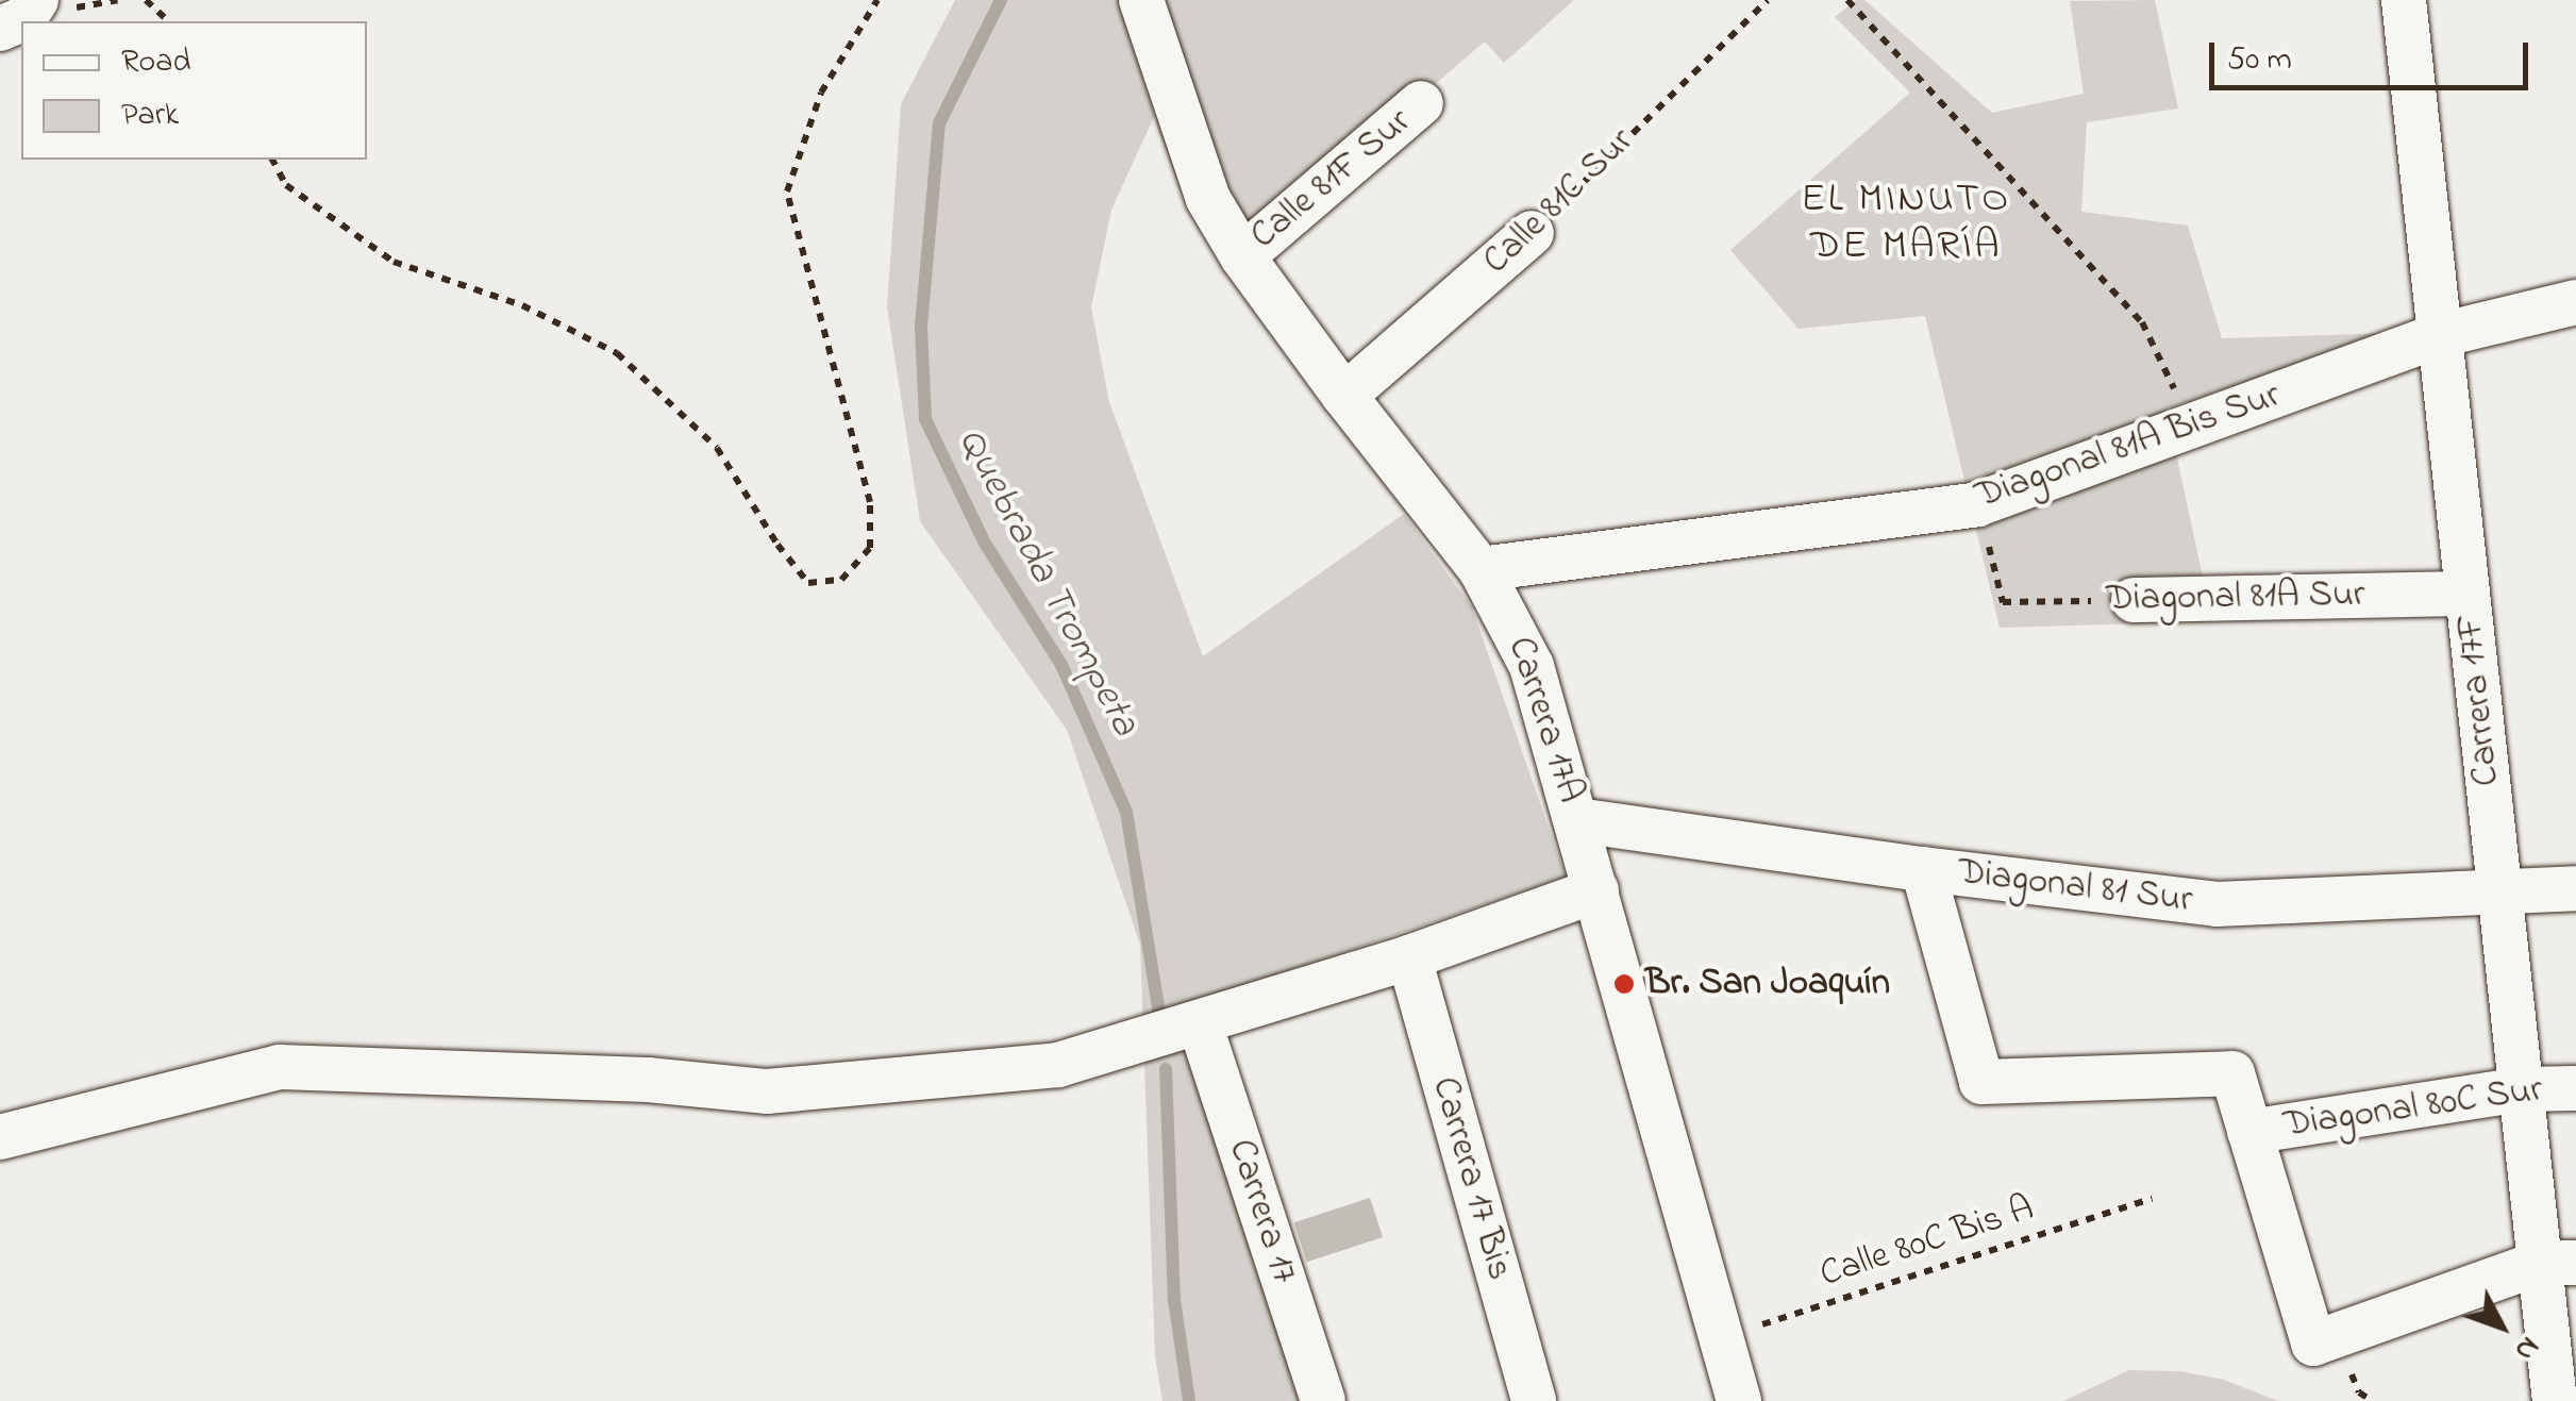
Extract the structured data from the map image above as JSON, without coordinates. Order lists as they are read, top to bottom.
{
  "streets": {
    "street": [
      "Calle 81F Sur",
      "Calle 81C Sur",
      "Diagonal 81A Bis Sur",
      "Diagonal 81A Sur",
      "Carrera 17F",
      "Carrera 17A",
      "Diagonal 81 Sur",
      "Diagonal 80C Sur",
      "Carrera 17 Bis",
      "Carrera 17"
    ],
    "path": ["Calle 80C Bis A"]
  },
  "crossings": [
    ["Calle 81F Sur", "Carrera 17A"],
    ["Calle 81C Sur", "Carrera 17A"],
    ["Diagonal 81A Bis Sur", "Diagonal 81A Sur"],
    ["Diagonal 81A Bis Sur", "Carrera 17F"],
    ["Diagonal 81A Bis Sur", "Carrera 17A"],
    ["Diagonal 81A Sur", "Carrera 17F"],
    ["Carrera 17F", "Diagonal 81 Sur"],
    ["Carrera 17F", "Diagonal 80C Sur"],
    ["Carrera 17A", "Diagonal 81 Sur"],
    ["Carrera 17A", "Calle 80C Bis A"]
  ],
  "districts": ["EL MINUTO DE MARÍA"],
  "water": ["Quebrada Trompeta"],
  "places": ["Br. San Joaquín"],
  "legend": ["Road", "Park"],
  "scale_bar": "50 m",
  "north": "bottom right"
}
